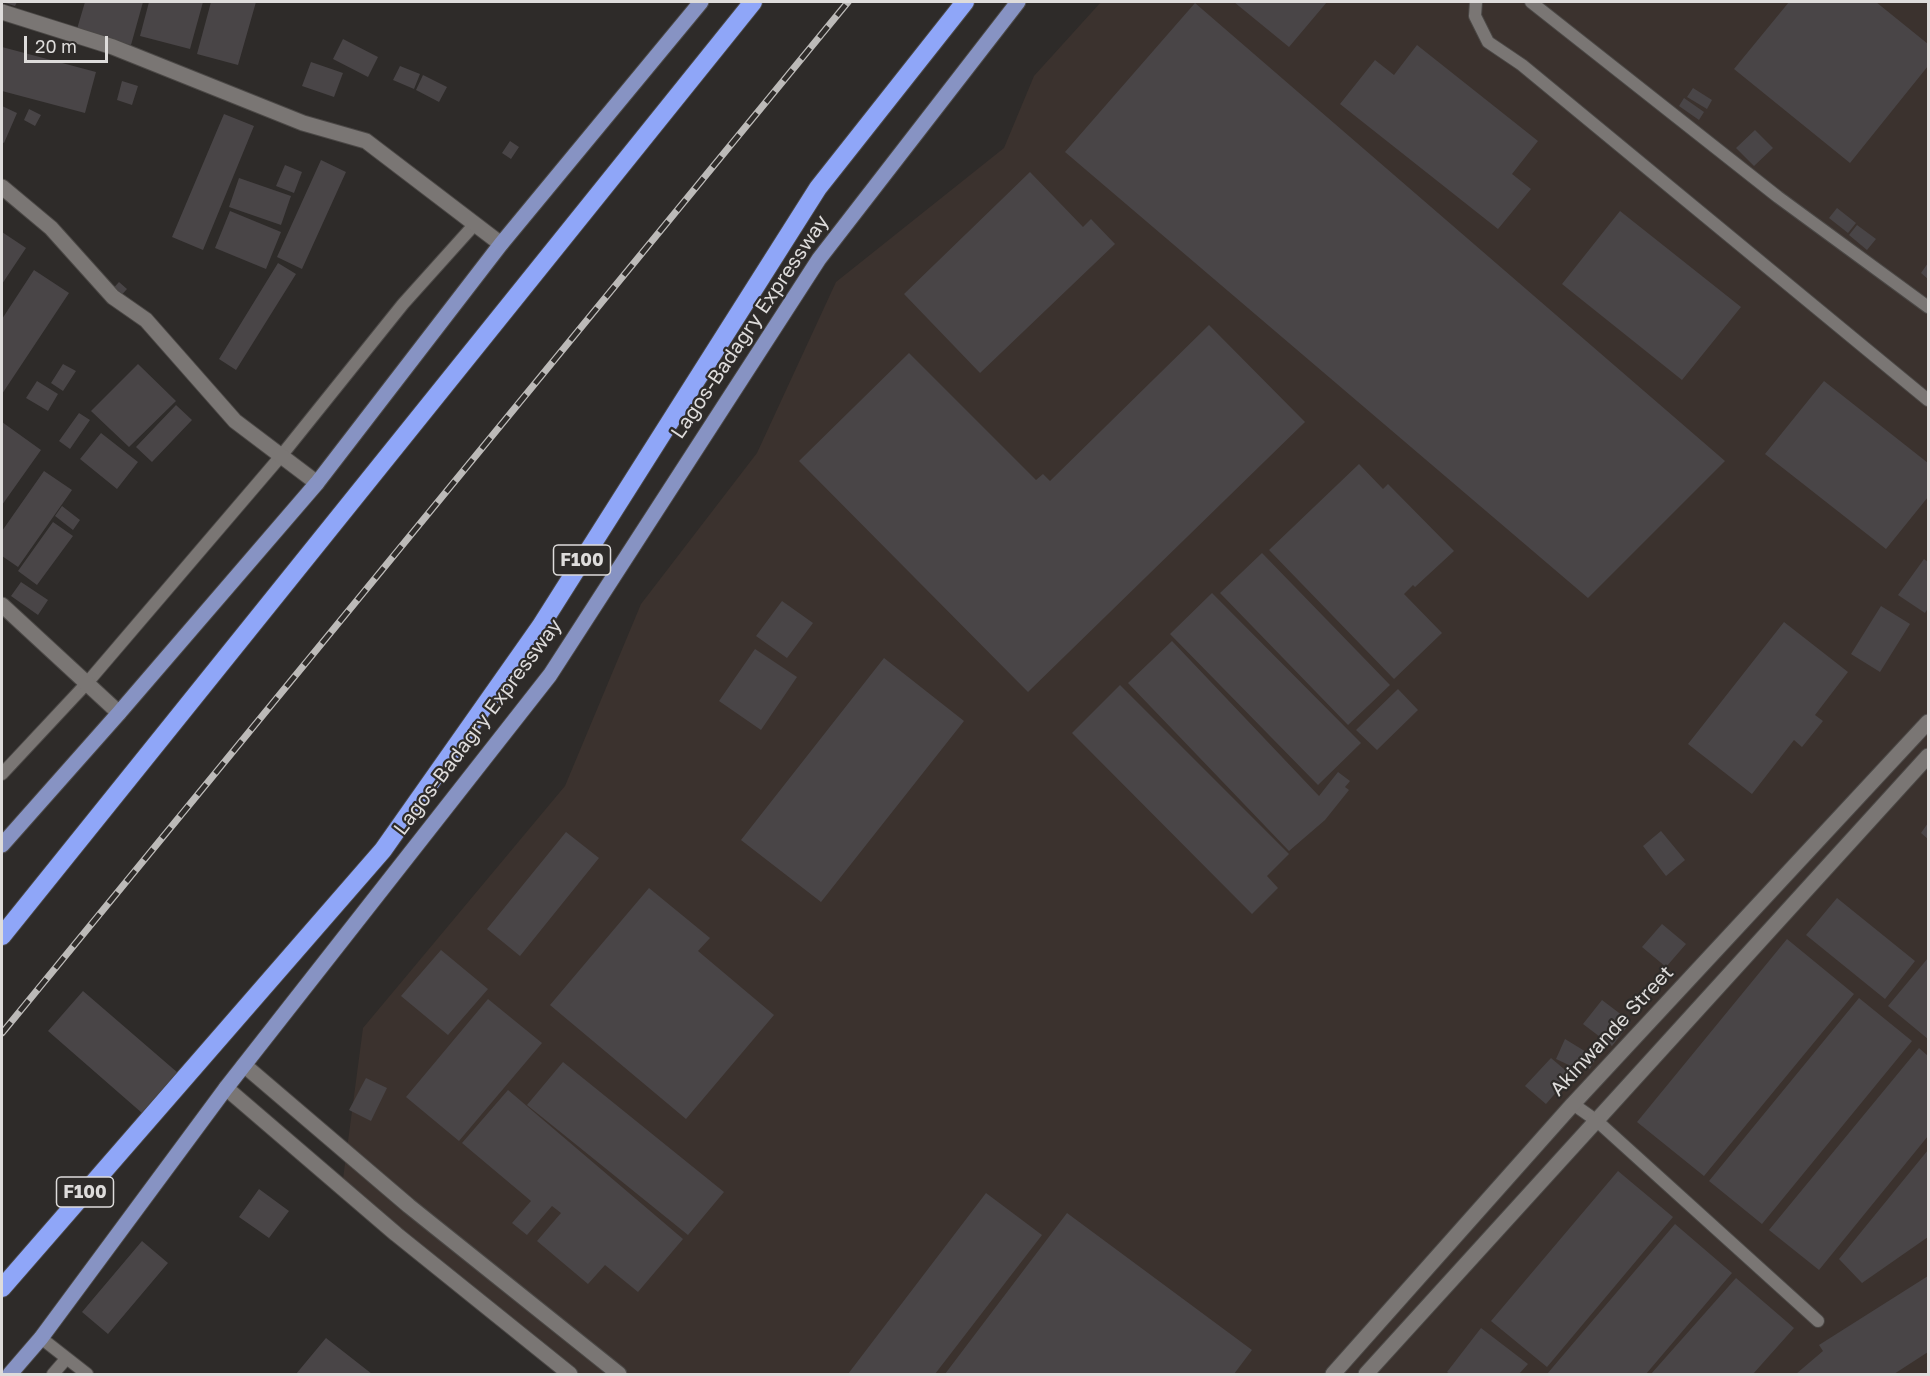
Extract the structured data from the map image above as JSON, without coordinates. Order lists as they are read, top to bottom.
{
  "streets": {
    "highway": ["Lagos-Badagry Expressway", "F100"],
    "street": ["Akinwande Street"]
  },
  "scale_bar": "20 m"
}
